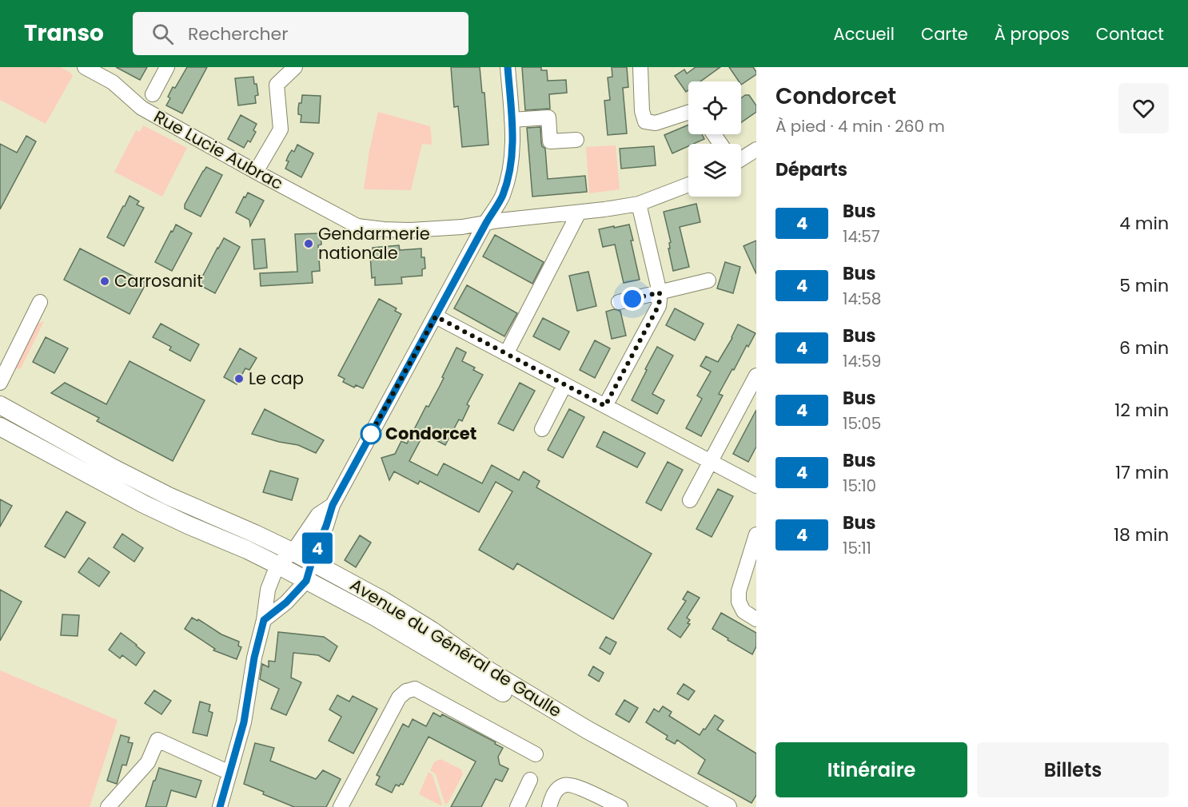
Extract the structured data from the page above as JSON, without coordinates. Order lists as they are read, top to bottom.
{
  "streets": {
    "main road": ["Avenue du Général de Gaulle"],
    "street": ["Rue Lucie Aubrac"]
  },
  "places": [
    "Gendarmerie nationale",
    "Carrosanit",
    "Le cap",
    "Condorcet"
  ],
  "lines": ["bus line 4"],
  "page": {
    "header": "Transo",
    "search": "Rechercher",
    "nav": [
      "Accueil",
      "Carte",
      "À propos",
      "Contact"
    ],
    "on_map": "4",
    "heading": [
      ["Condorcet", "À pied · 4 min · 260 m"],
      "Départs"
    ],
    "list": [
      {
        "mark": "4",
        "name": "Bus",
        "note": "14:57",
        "value": "4 min"
      },
      {
        "mark": "4",
        "name": "Bus",
        "note": "14:58",
        "value": "5 min"
      },
      {
        "mark": "4",
        "name": "Bus",
        "note": "14:59",
        "value": "6 min"
      },
      {
        "mark": "4",
        "name": "Bus",
        "note": "15:05",
        "value": "12 min"
      },
      {
        "mark": "4",
        "name": "Bus",
        "note": "15:10",
        "value": "17 min"
      },
      {
        "mark": "4",
        "name": "Bus",
        "note": "15:11",
        "value": "18 min"
      }
    ],
    "buttons": ["Itinéraire", "Billets"]
  }
}
